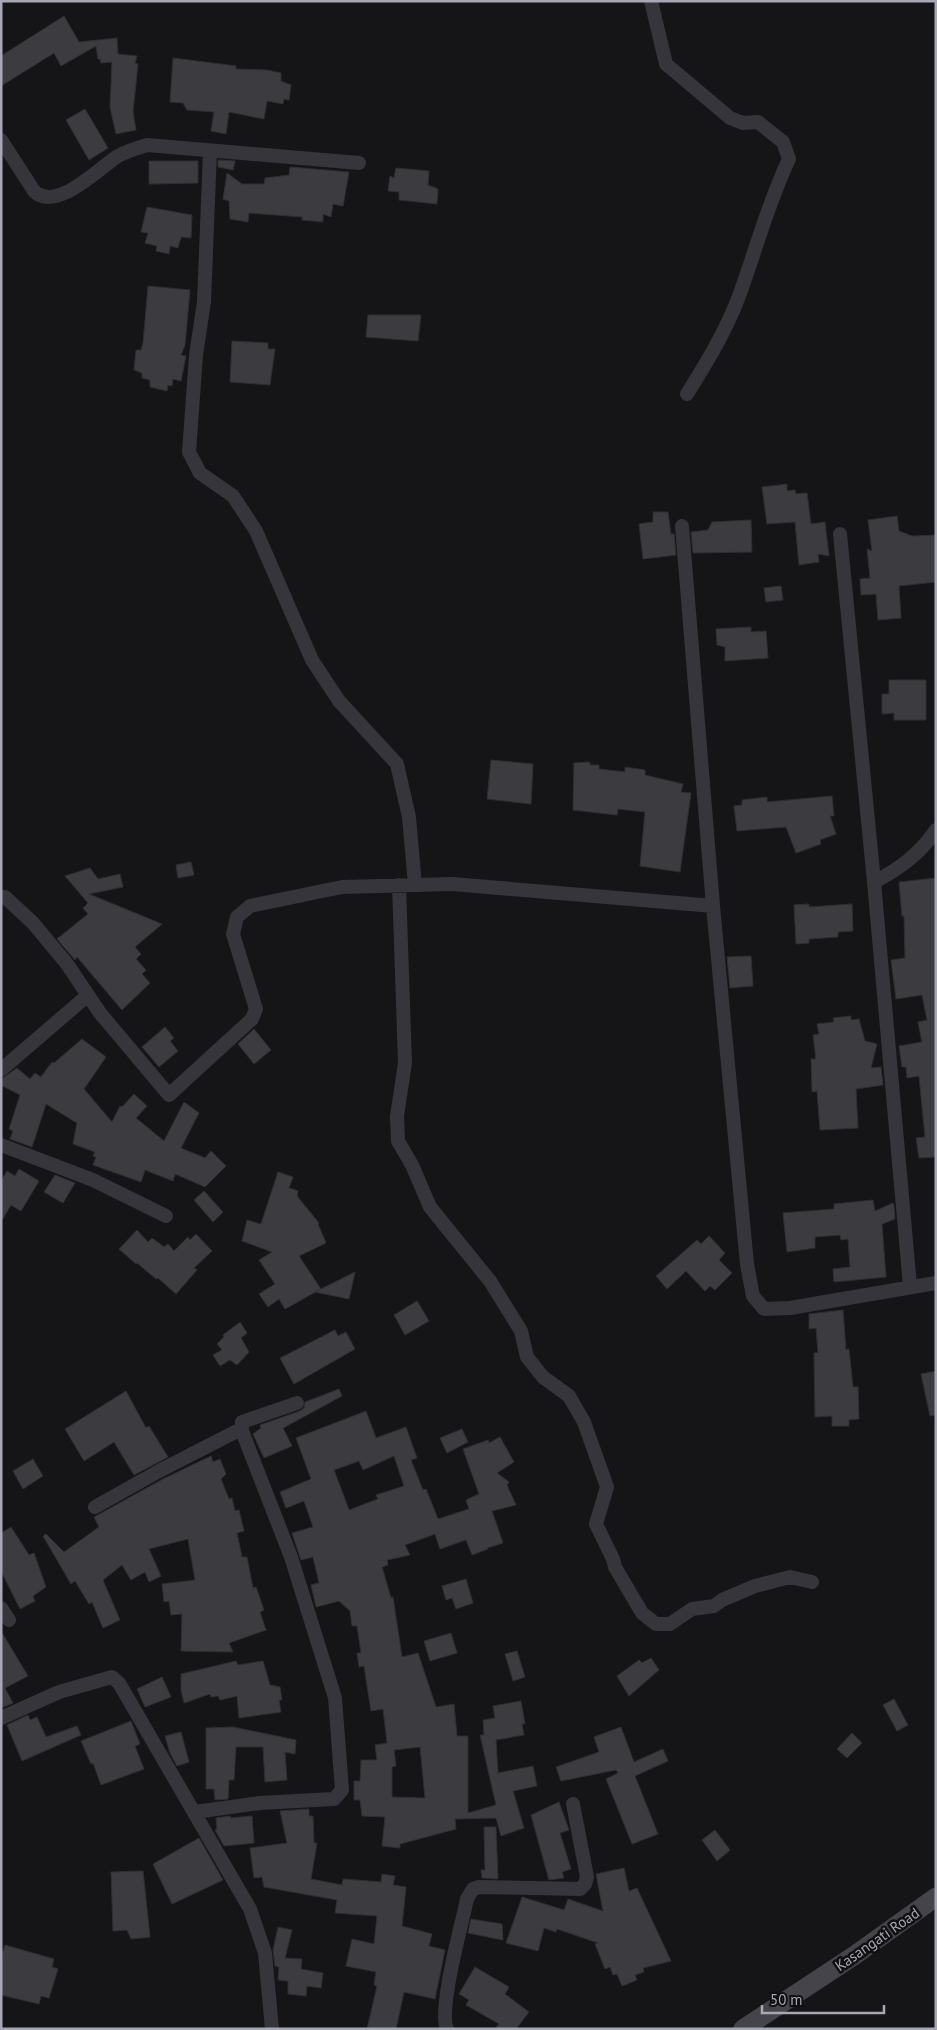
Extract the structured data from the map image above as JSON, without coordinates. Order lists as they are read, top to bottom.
{
  "streets": {
    "street": ["Kasangati Road"]
  },
  "scale_bar": "50 m"
}
